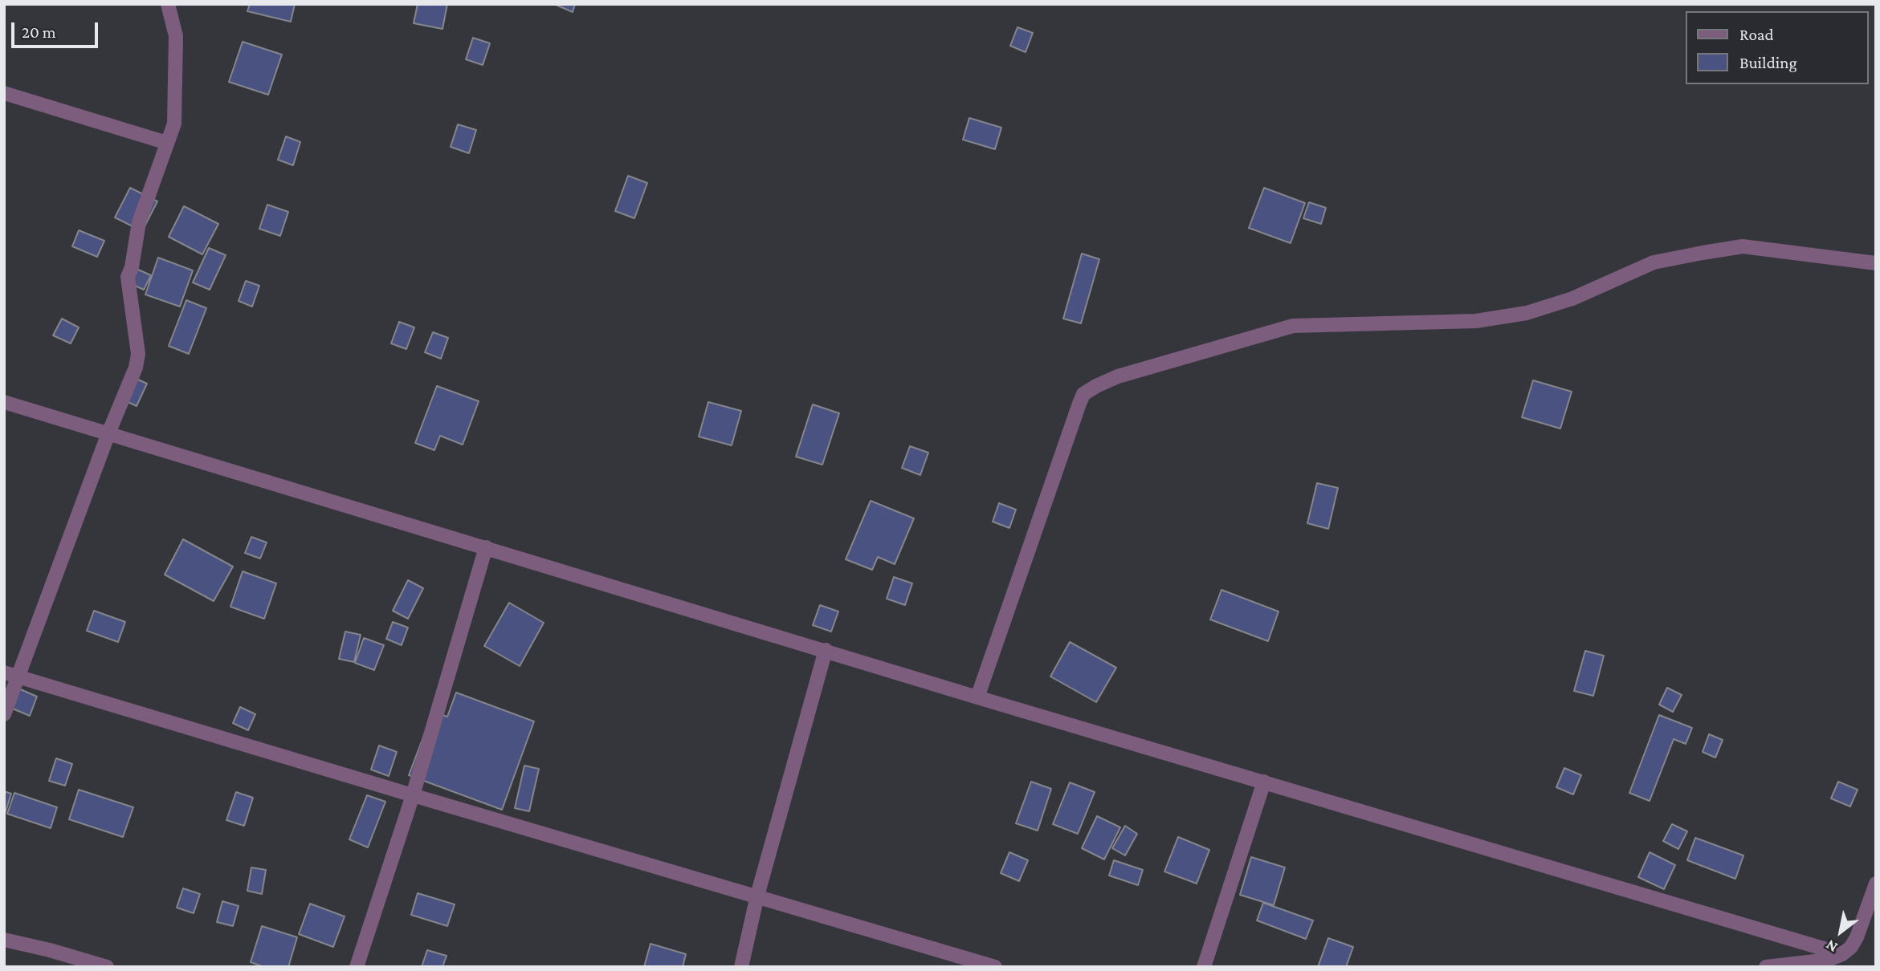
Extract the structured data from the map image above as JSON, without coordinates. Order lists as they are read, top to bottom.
{
  "legend": ["Road", "Building"],
  "scale_bar": "20 m",
  "north": "bottom left"
}
